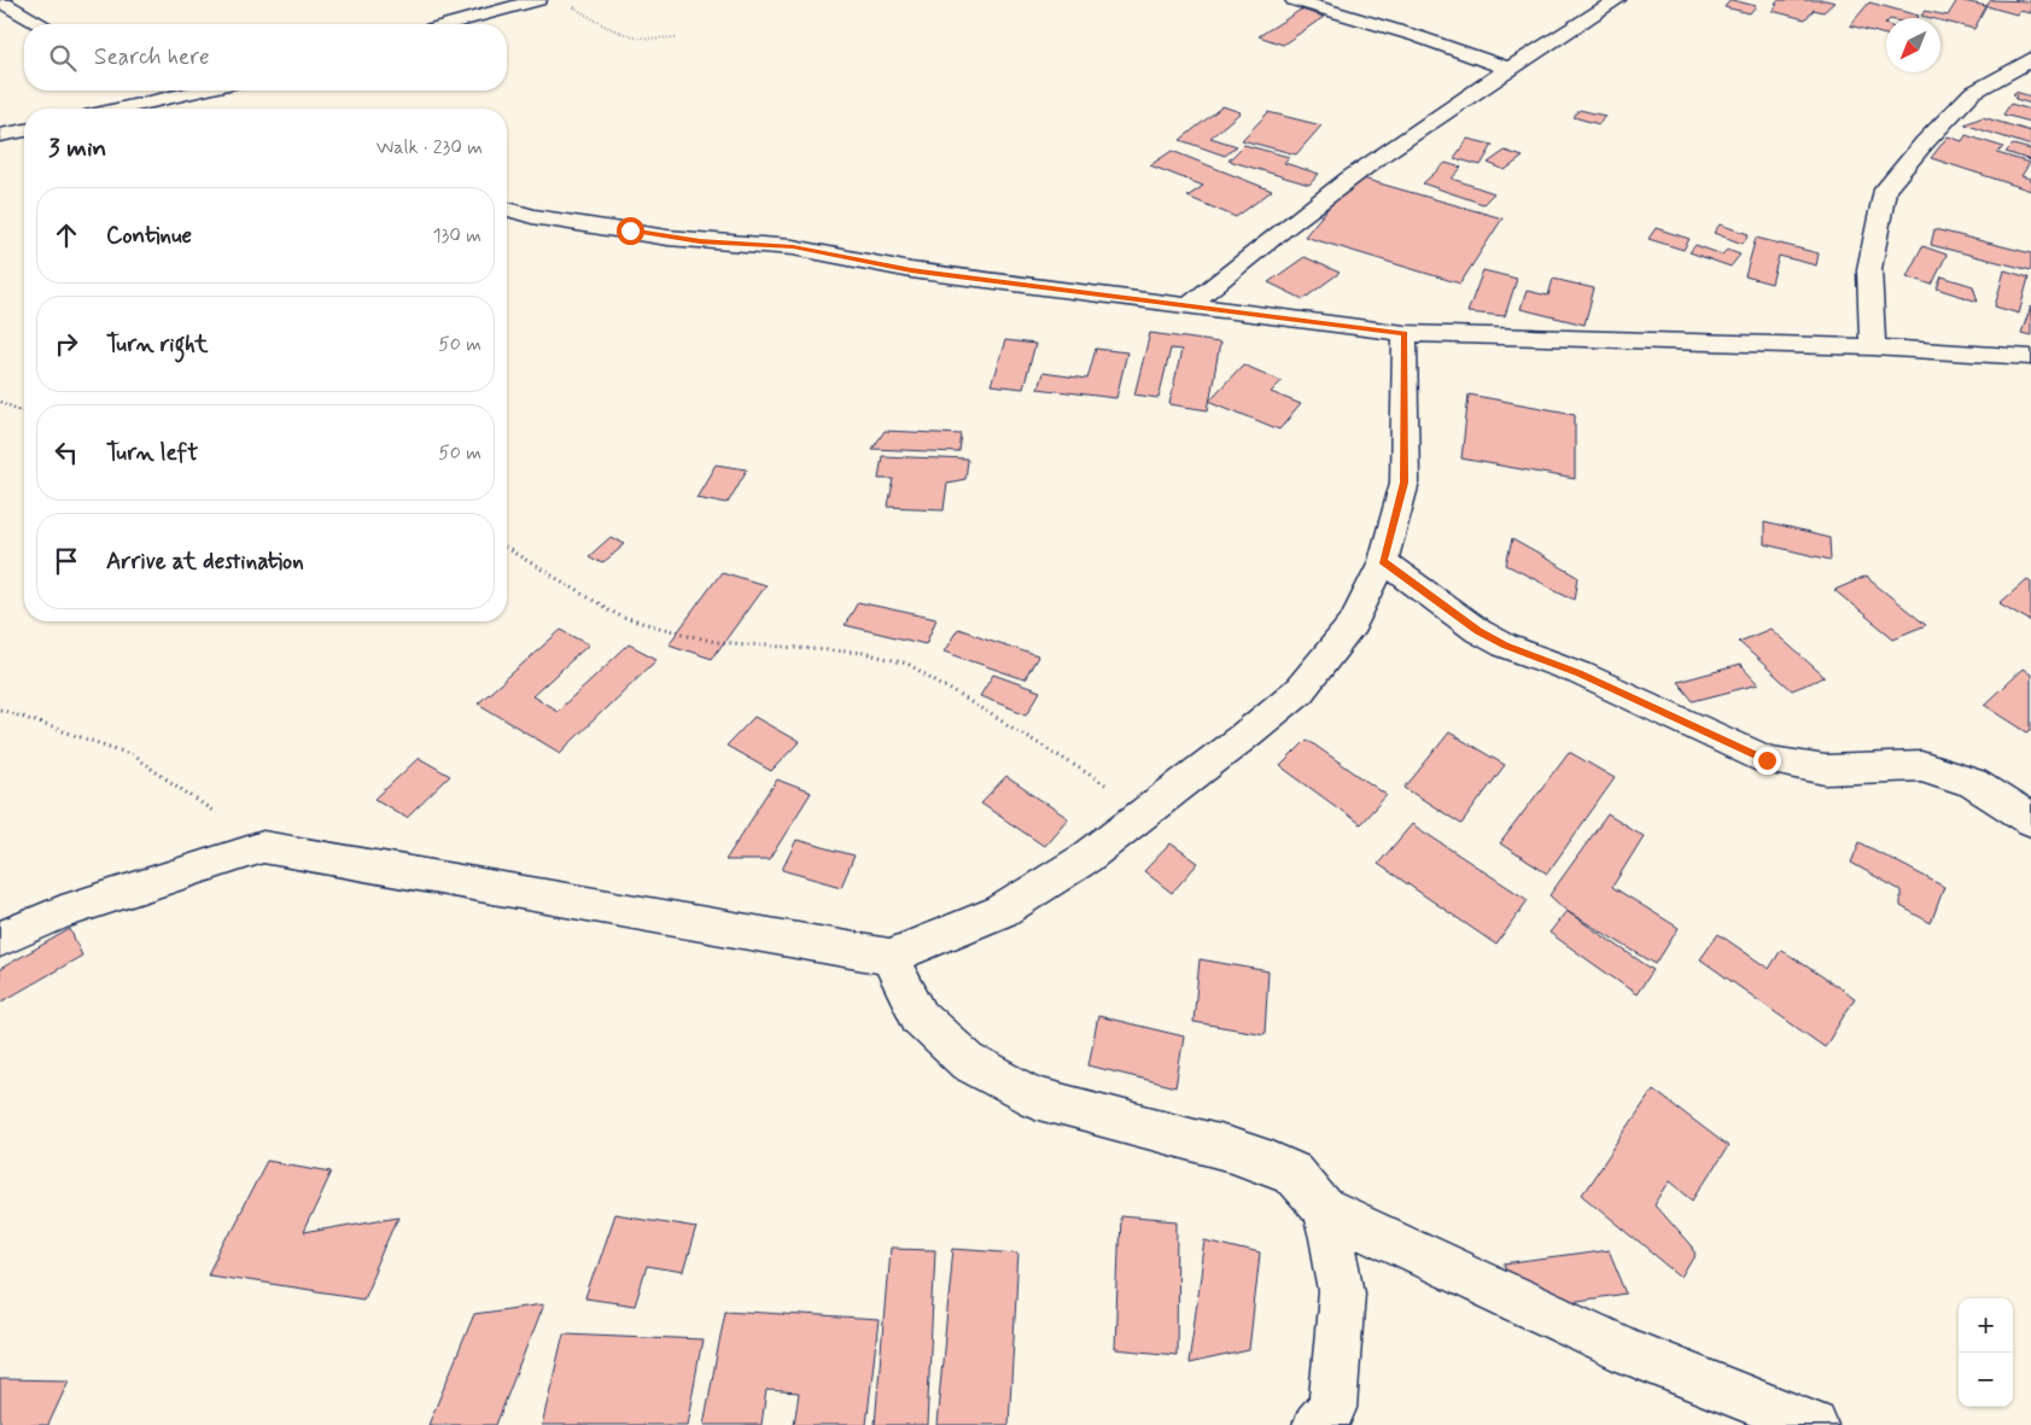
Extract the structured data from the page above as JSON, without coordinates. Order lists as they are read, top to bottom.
{
  "north": "bottom left",
  "page": {
    "search": "Search here",
    "heading": ["3 min", "Walk · 230 m"],
    "list": [
      ["Continue", "130 m"],
      ["Turn right", "50 m"],
      ["Turn left", "50 m"],
      "Arrive at destination"
    ],
    "map_buttons": ["+", "−"]
  }
}
